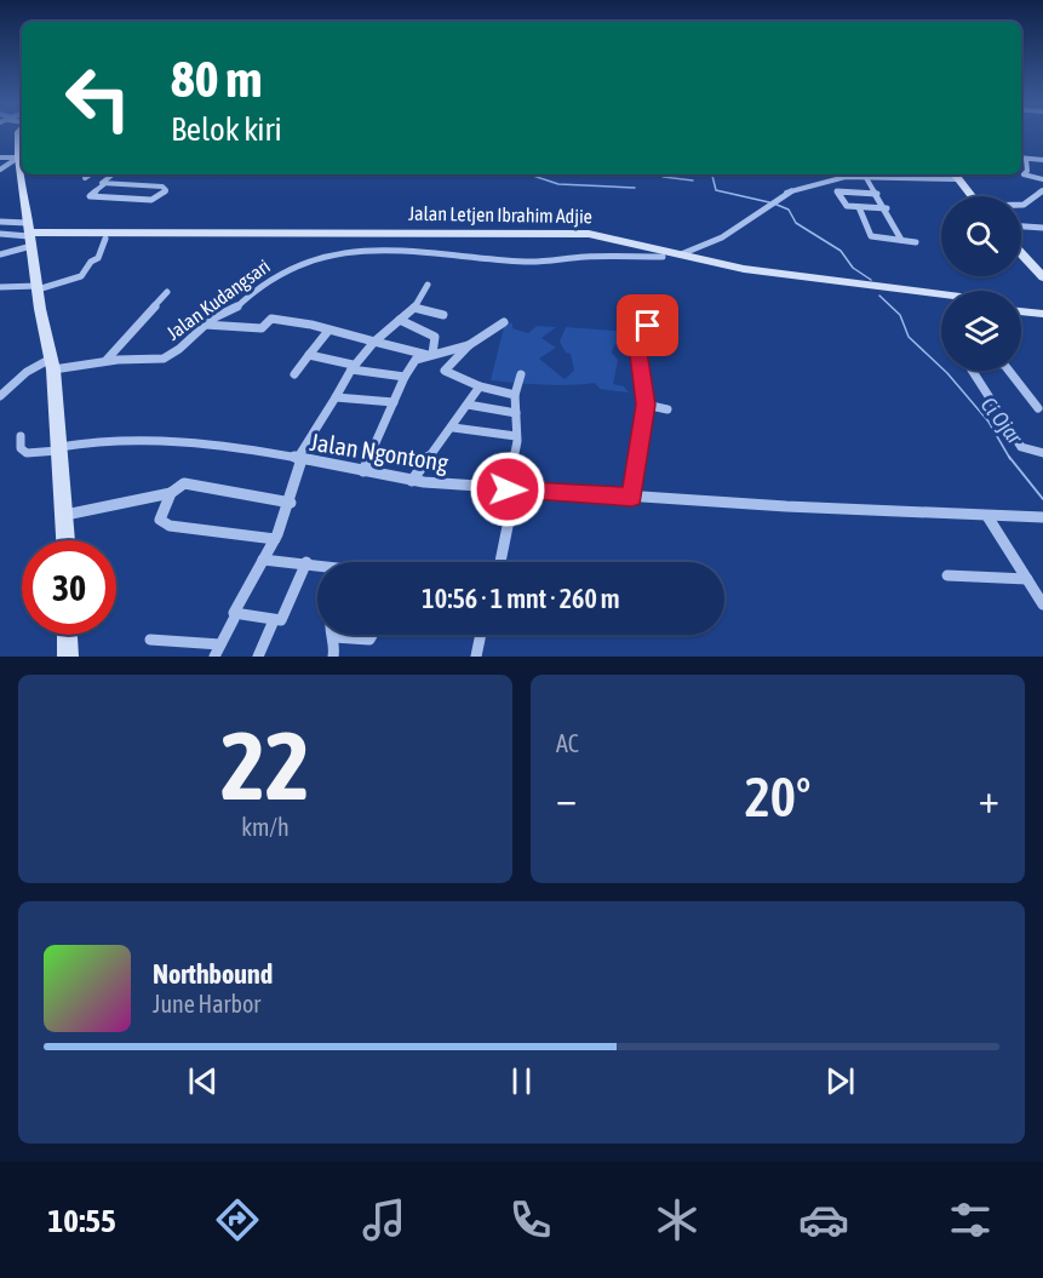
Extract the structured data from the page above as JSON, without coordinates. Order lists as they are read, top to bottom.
{
  "streets": {
    "street": ["Jalan Letjen Ibrahim Adjie", "Jalan Kudangsari", "Jalan Ngontong"]
  },
  "crossings": [
    ["Jalan Letjen Ibrahim Adjie", "Jalan Kudangsari"]
  ],
  "water": ["Ci Ojar"],
  "page": {
    "turn": ["80 m", "Belok kiri"],
    "limit": "30",
    "trip": "10:56 · 1 mnt · 260 m",
    "tile": [
      ["22", "km/h"],
      "AC"
    ],
    "heat": ["−", "20°", "+"],
    "song": ["Northbound", "June Harbor"],
    "tabs": "10:55"
  }
}
